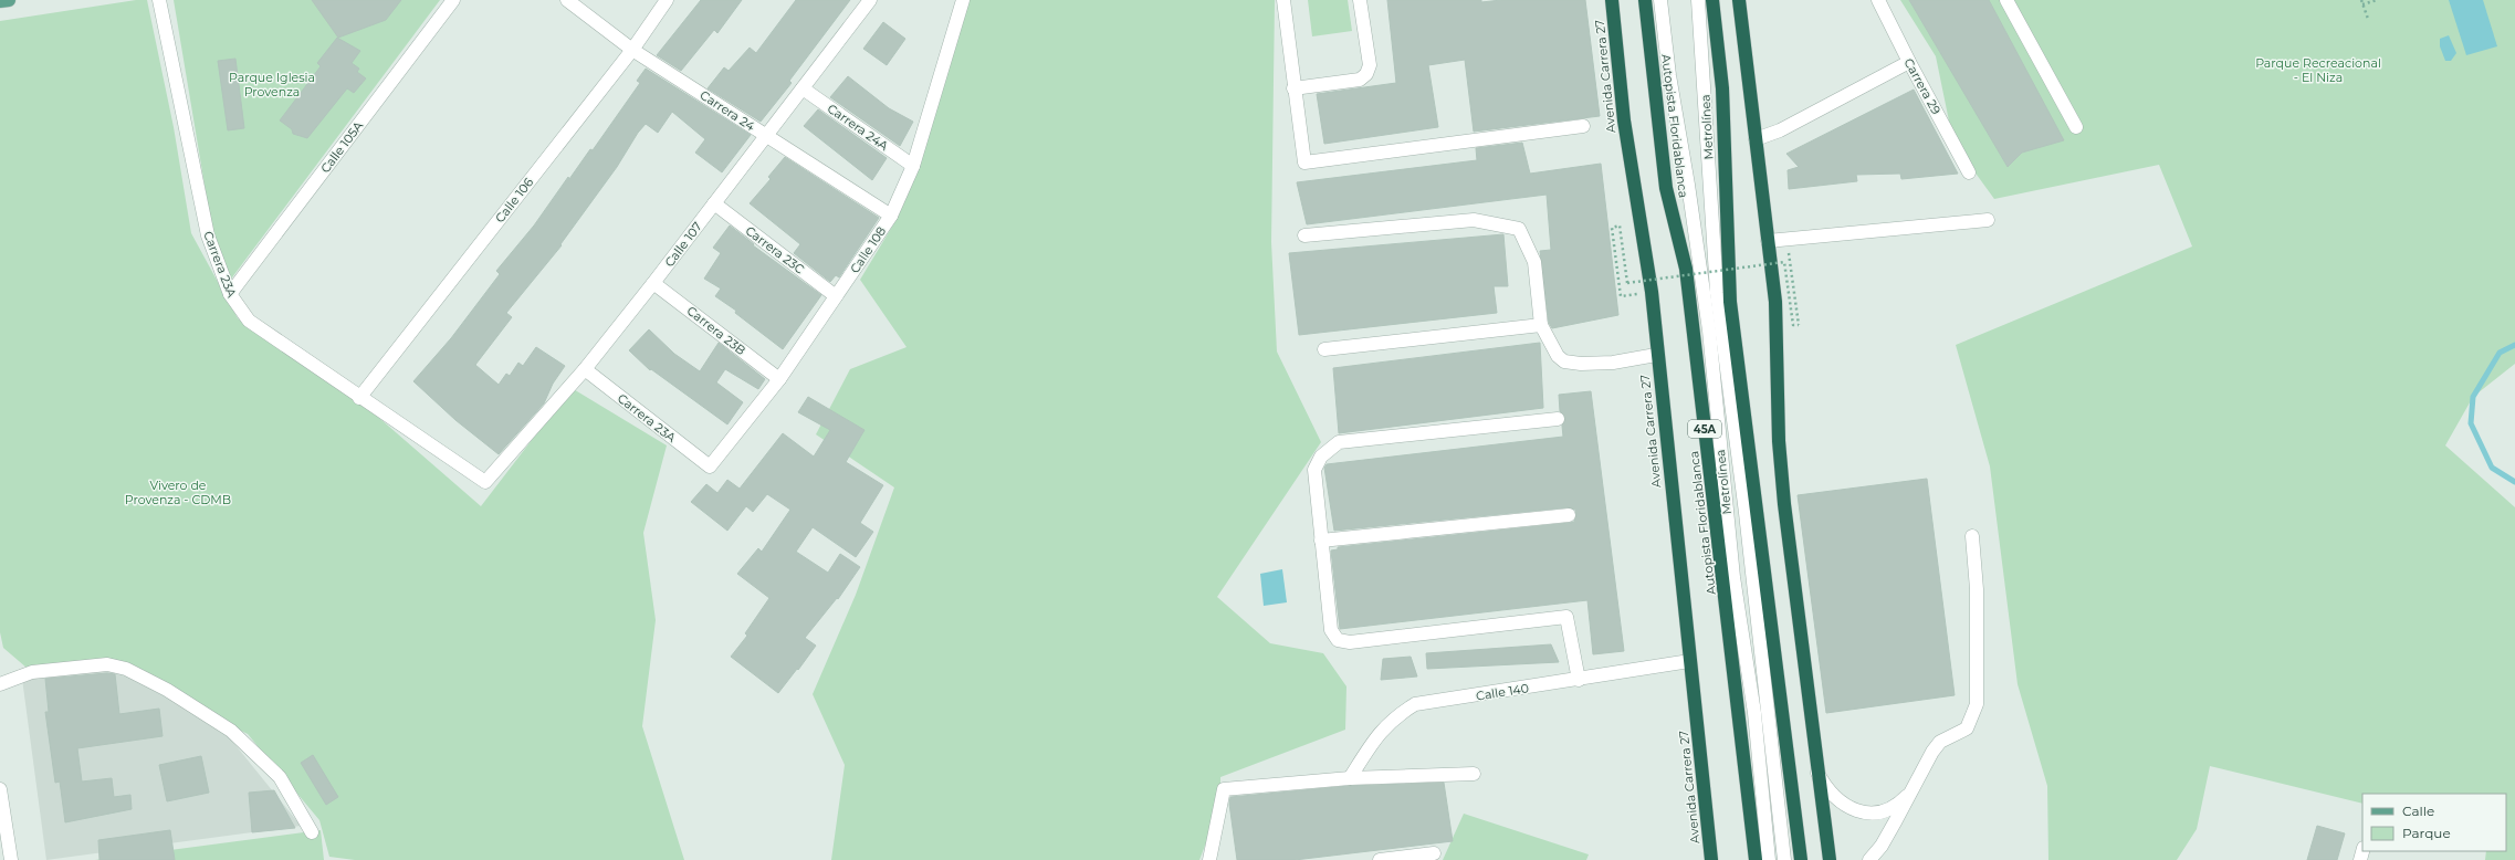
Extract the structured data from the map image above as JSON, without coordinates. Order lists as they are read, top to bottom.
{
  "streets": {
    "highway": ["Avenida Carrera 27", "Autopista Floridablanca", "45A"],
    "street": [
      "Carrera 29",
      "Carrera 24",
      "Carrera 24A",
      "Metrolínea",
      "Calle 105A",
      "Calle 106",
      "Calle 107",
      "Carrera 23C",
      "Calle 108",
      "Carrera 23A",
      "Carrera 23B",
      "Calle 140"
    ]
  },
  "crossings": [
    ["Avenida Carrera 27", "Calle 140"],
    ["Carrera 24", "Calle 106"],
    ["Carrera 24", "Calle 107"],
    ["Carrera 24", "Calle 108"],
    ["Carrera 24A", "Calle 107"],
    ["Carrera 24A", "Calle 108"],
    ["Calle 105A", "Carrera 23A"],
    ["Calle 106", "Carrera 23A"],
    ["Calle 107", "Carrera 23C"],
    ["Calle 107", "Carrera 23A"],
    ["Calle 107", "Carrera 23B"],
    ["Carrera 23C", "Calle 108"],
    ["Calle 108", "Carrera 23A"],
    ["Calle 108", "Carrera 23B"]
  ],
  "parks": ["Parque Recreacional - El Niza", "Parque Iglesia Provenza", "Vivero de Provenza - CDMB"],
  "legend": ["Calle", "Parque"]
}
